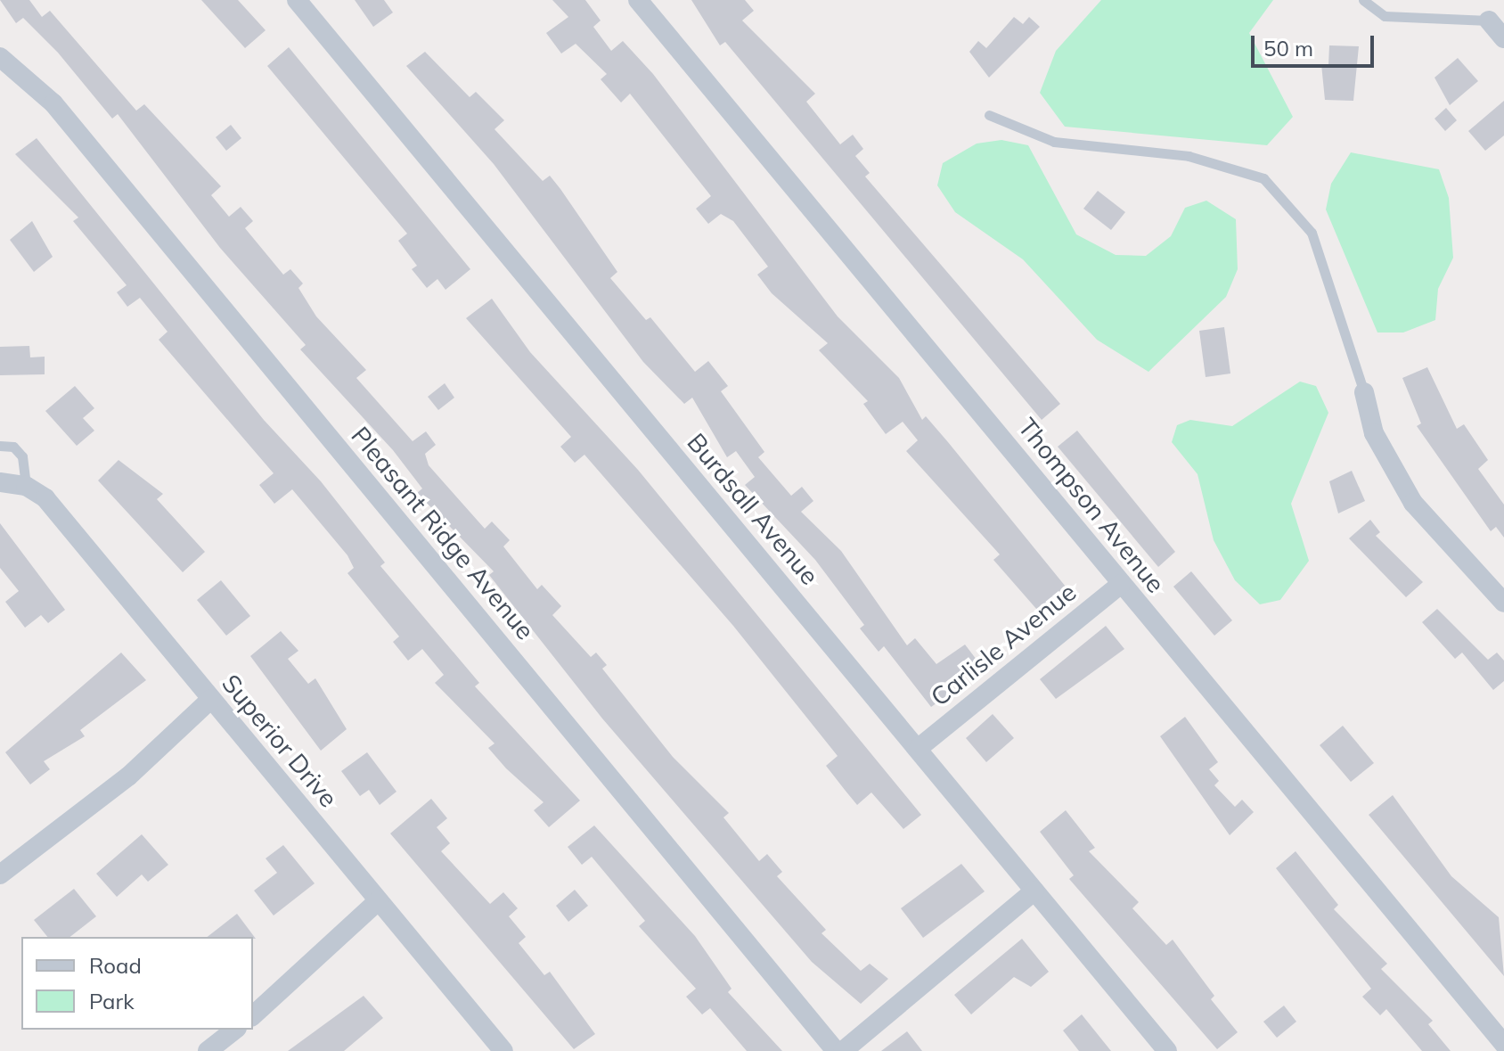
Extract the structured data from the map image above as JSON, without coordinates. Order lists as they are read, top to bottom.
{
  "streets": {
    "street": [
      "Thompson Avenue",
      "Burdsall Avenue",
      "Pleasant Ridge Avenue",
      "Carlisle Avenue",
      "Superior Drive"
    ]
  },
  "crossings": [
    ["Thompson Avenue", "Carlisle Avenue"],
    ["Burdsall Avenue", "Carlisle Avenue"]
  ],
  "legend": ["Road", "Park"],
  "scale_bar": "50 m"
}
